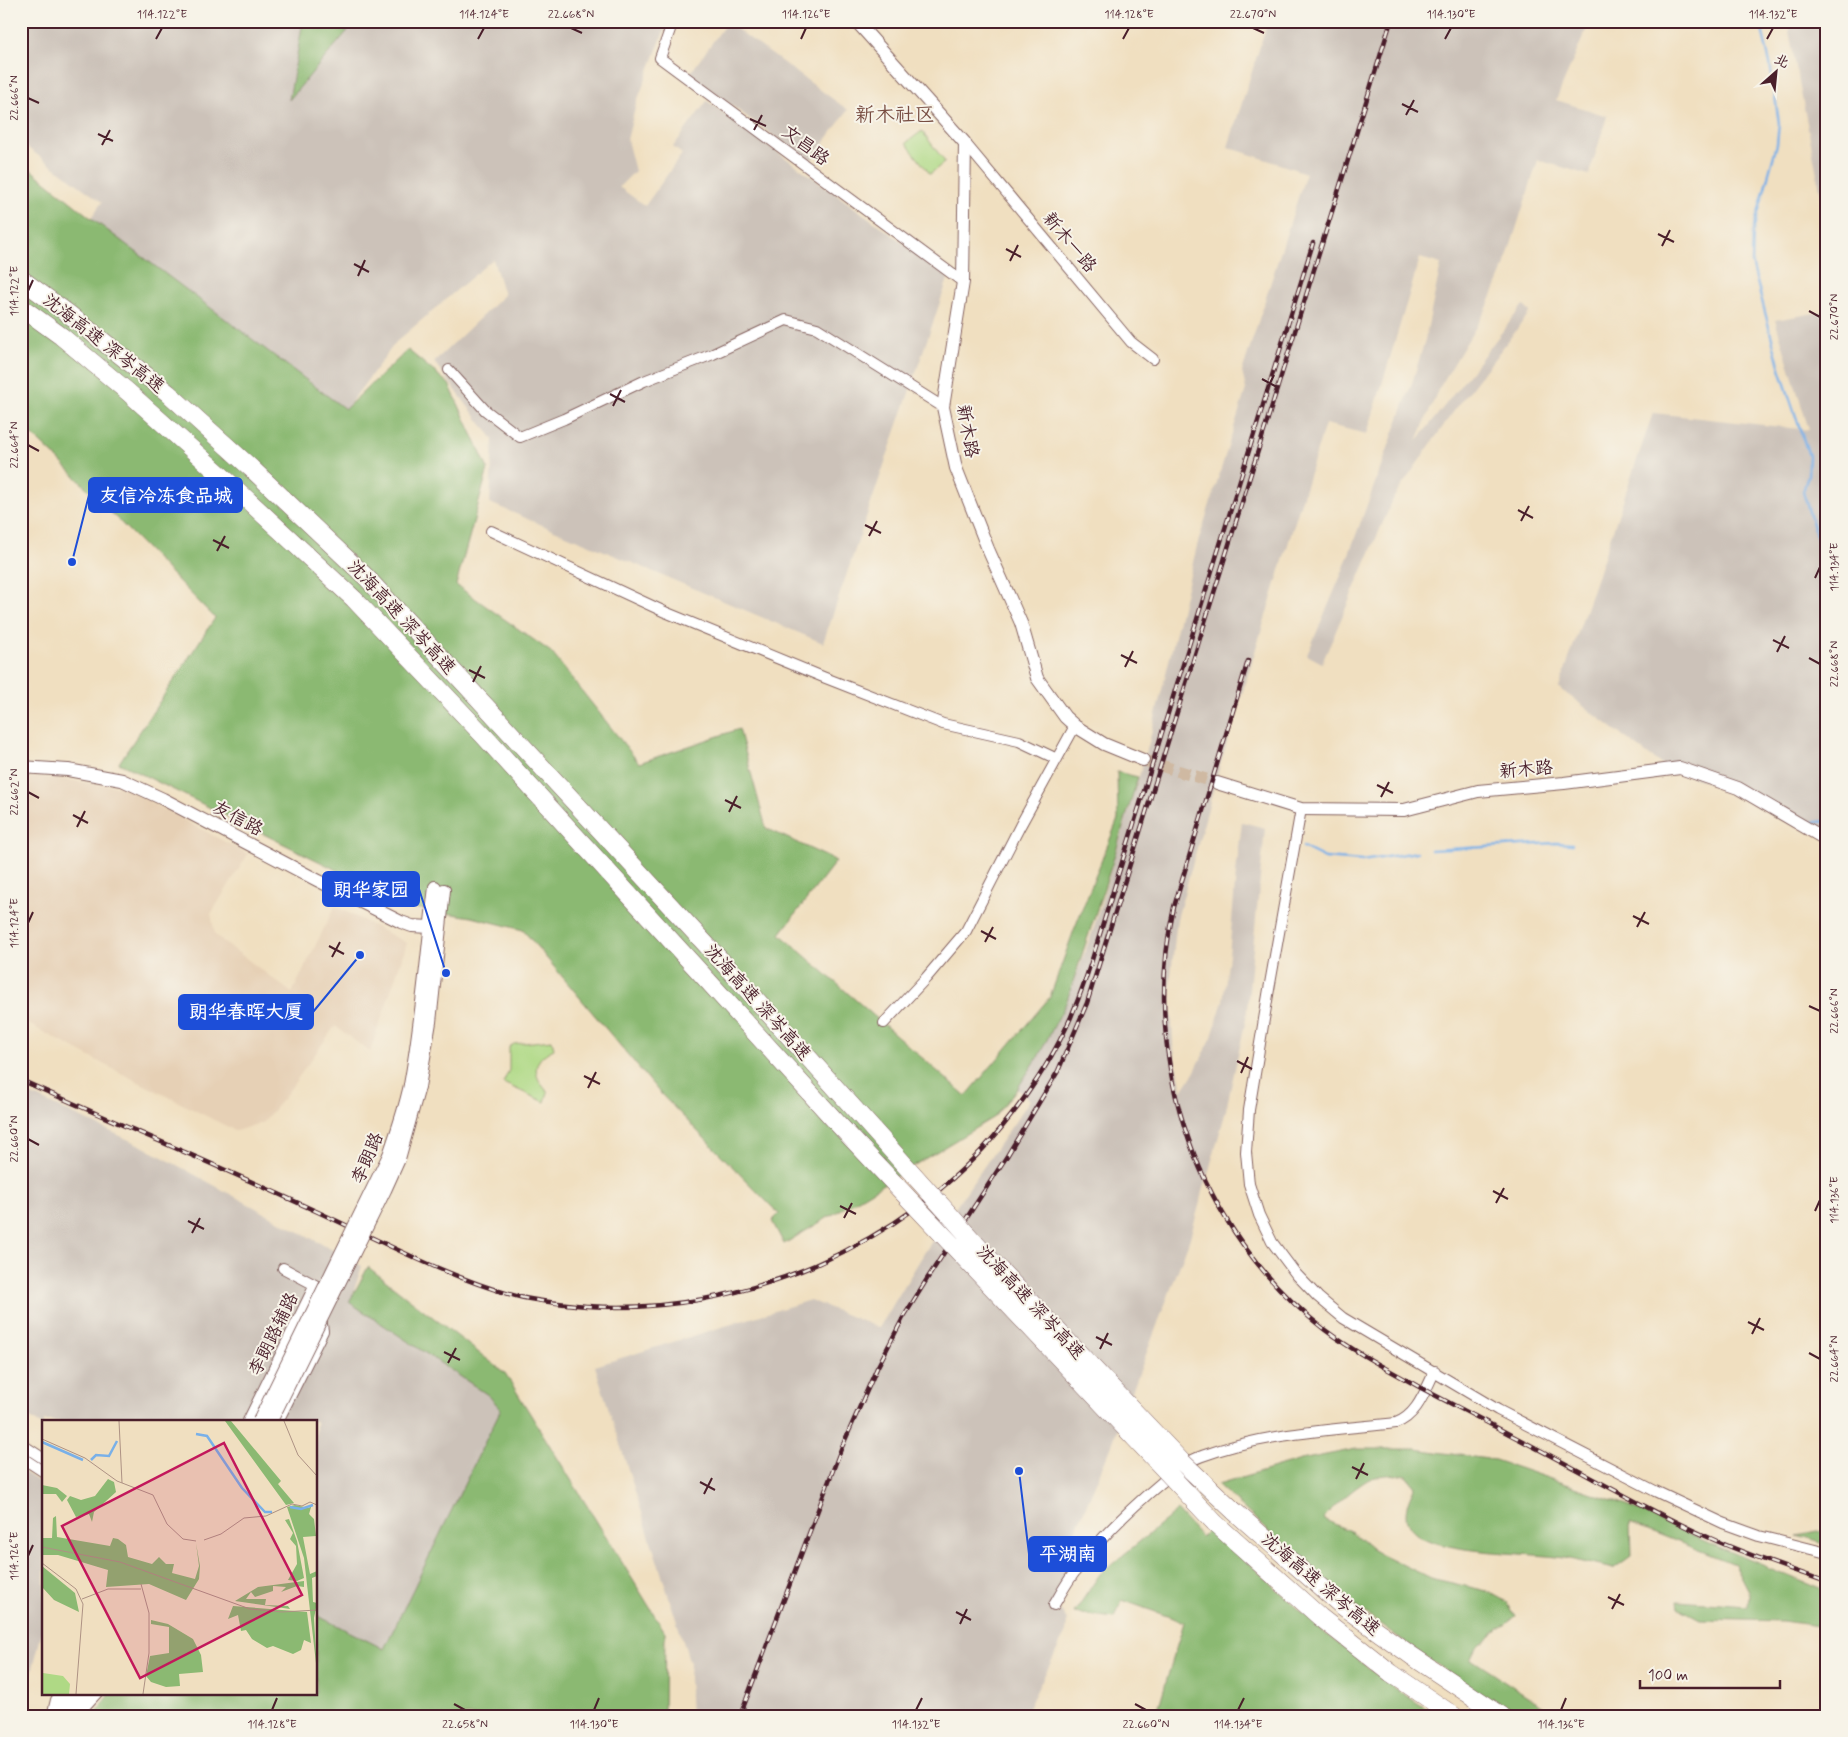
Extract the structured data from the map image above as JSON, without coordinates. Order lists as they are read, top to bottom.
{
  "streets": {
    "highway": ["沈海高速 深岑高速"],
    "street": [
      "文昌路",
      "新木一路",
      "新木路",
      "友信路",
      "李朗路",
      "李朗路辅路"
    ]
  },
  "crossings": [
    ["文昌路", "新木路"],
    ["新木一路", "新木路"],
    ["友信路", "李朗路"]
  ],
  "districts": ["新木社区"],
  "places": [
    "友信冷冻食品城",
    "朗华春晖大厦",
    "朗华家园",
    "平湖南"
  ],
  "scale_bar": "100 m",
  "north": "top right",
  "coordinates": [
    "114.122°E",
    "114.124°E",
    "22.668°N",
    "114.126°E",
    "114.128°E",
    "22.670°N",
    "114.130°E",
    "114.132°E",
    "22.666°N",
    "22.664°N",
    "114.134°E",
    "22.662°N",
    "22.660°N",
    "114.136°E",
    "22.658°N"
  ]
}
